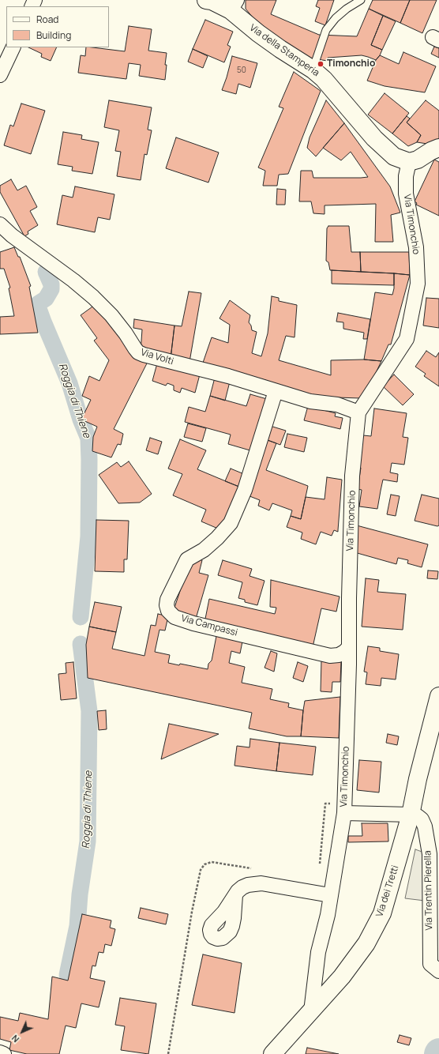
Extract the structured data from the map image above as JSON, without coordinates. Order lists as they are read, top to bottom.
{
  "streets": {
    "street": [
      "Via della Stamperia",
      "Via Timonchio",
      "Via Volti",
      "Via Campassi",
      "Via Trentin Pierella",
      "Via dei Tretti"
    ]
  },
  "crossings": [
    ["Via della Stamperia", "Via Timonchio"],
    ["Via Timonchio", "Via Volti"],
    ["Via Timonchio", "Via Campassi"],
    ["Via Timonchio", "Via dei Tretti"],
    ["Via Volti", "Via Campassi"],
    ["Via Trentin Pierella", "Via dei Tretti"]
  ],
  "water": ["Roggia di Thiene"],
  "places": ["Timonchio"],
  "house_numbers": ["50"],
  "legend": ["Road", "Building"],
  "north": "bottom left"
}
